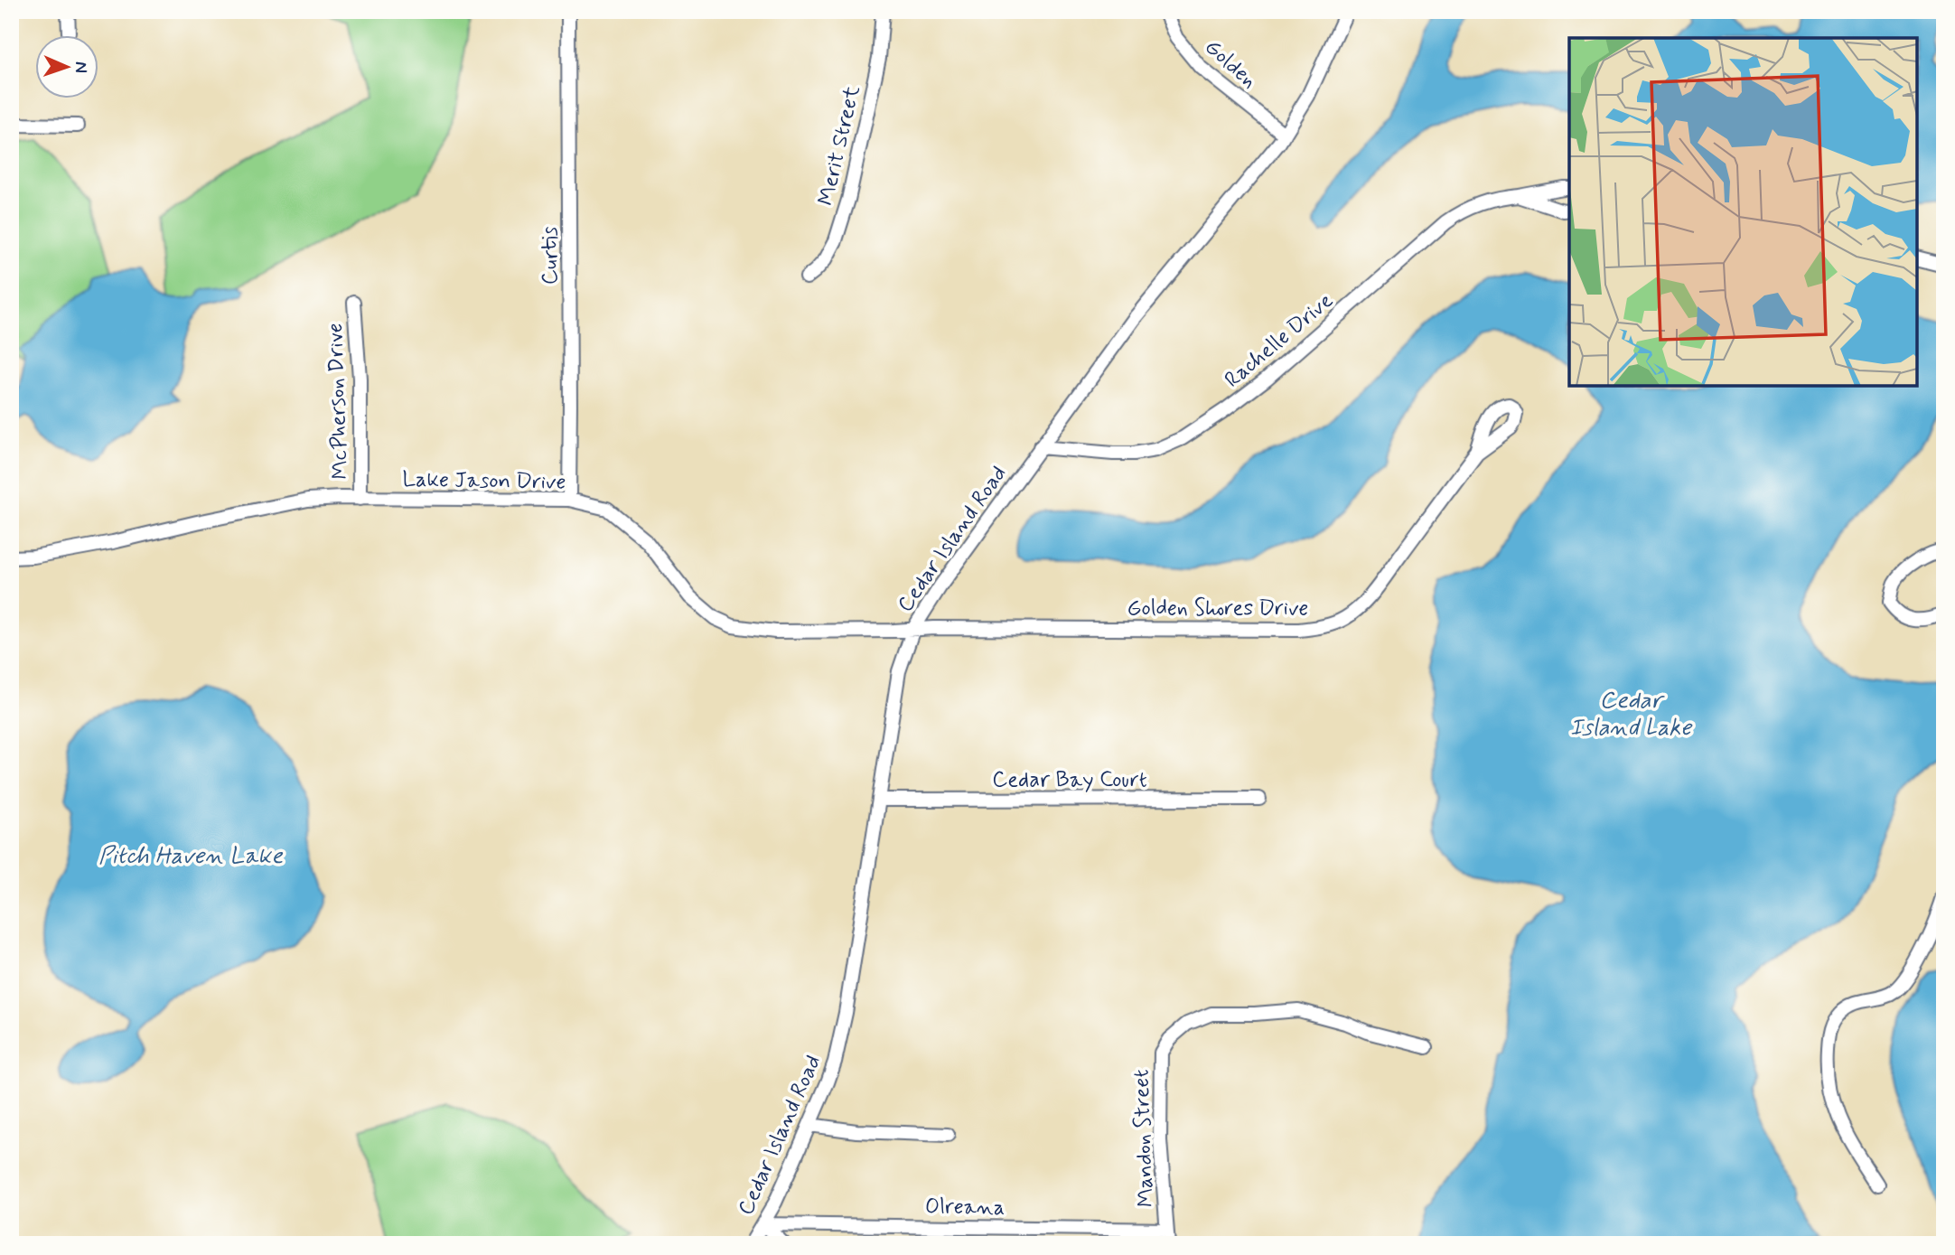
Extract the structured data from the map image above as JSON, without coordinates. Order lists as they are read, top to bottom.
{
  "streets": {
    "street": [
      "Golden",
      "Merit Street",
      "Curtis",
      "Rachelle Drive",
      "McPherson Drive",
      "Lake Jason Drive",
      "Cedar Island Road",
      "Golden Shores Drive",
      "Cedar Bay Court",
      "Mandon Street",
      "Olreana"
    ]
  },
  "crossings": [
    ["Golden", "Cedar Island Road"],
    ["Curtis", "Lake Jason Drive"],
    ["Rachelle Drive", "Cedar Island Road"],
    ["McPherson Drive", "Lake Jason Drive"],
    ["Lake Jason Drive", "Cedar Island Road"],
    ["Lake Jason Drive", "Golden Shores Drive"],
    ["Cedar Island Road", "Golden Shores Drive"],
    ["Cedar Island Road", "Cedar Bay Court"],
    ["Cedar Island Road", "Olreana"],
    ["Mandon Street", "Olreana"]
  ],
  "water": ["Cedar Island Lake", "Pitch Haven Lake"],
  "north": "right"
}
